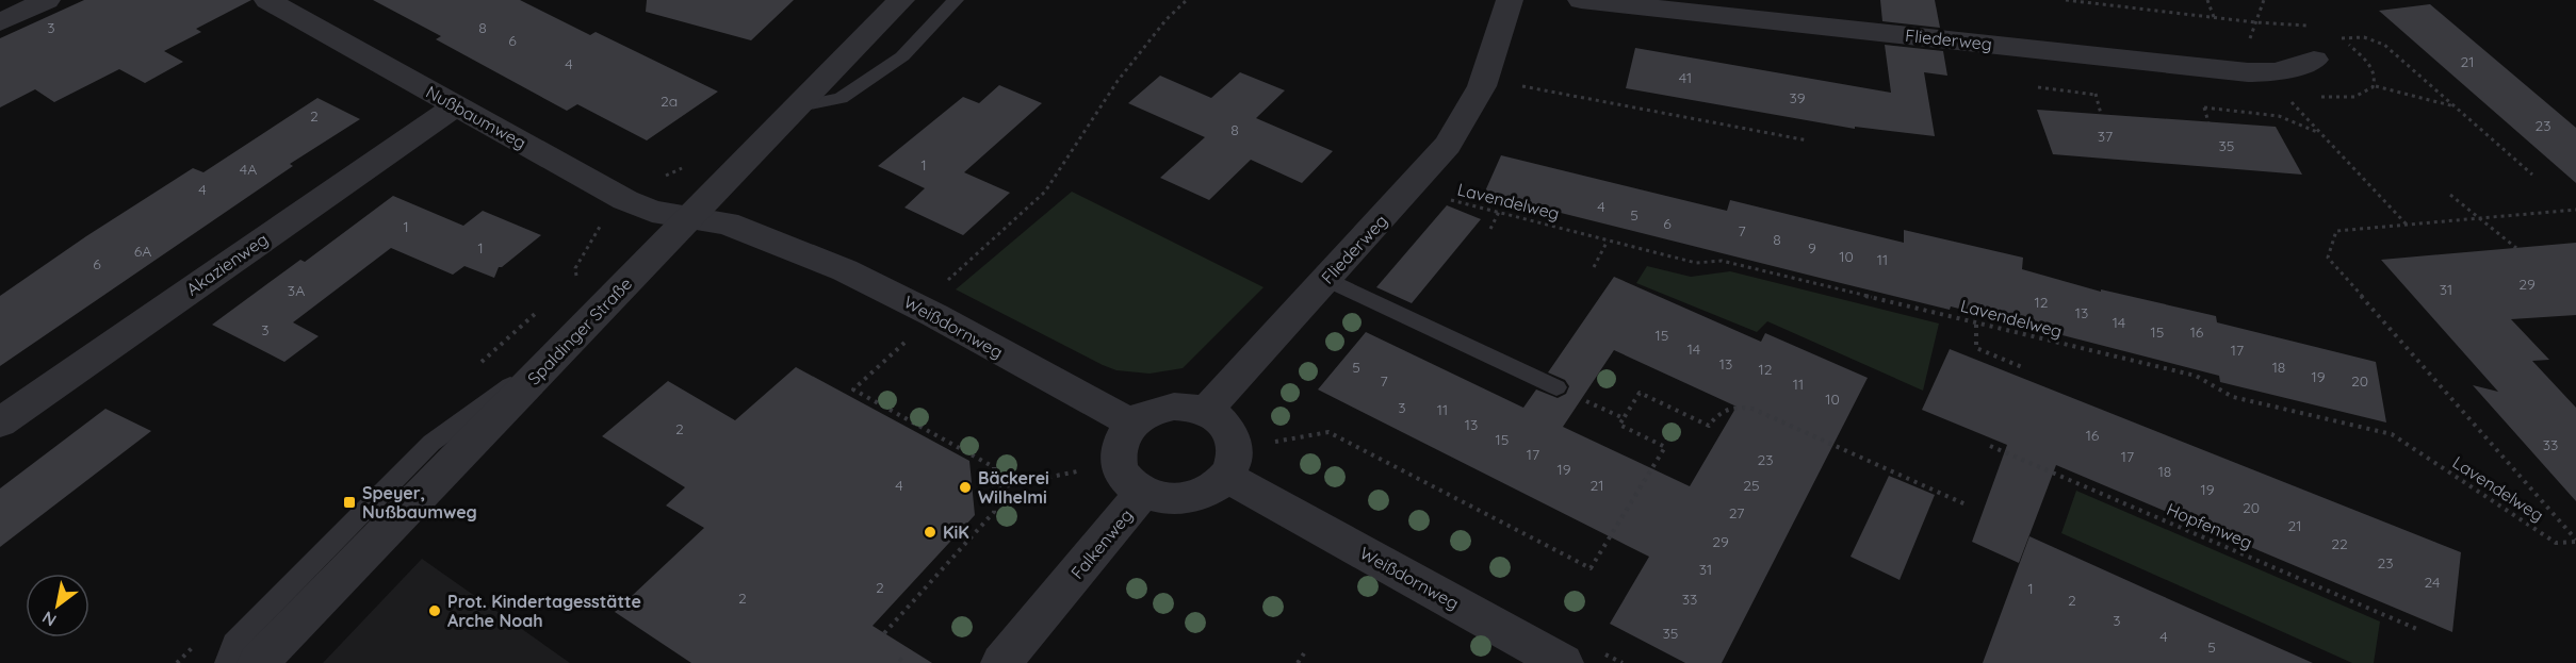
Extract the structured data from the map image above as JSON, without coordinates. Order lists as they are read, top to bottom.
{
  "streets": {
    "street": [
      "Fliederweg",
      "Nußbaumweg",
      "Akazienweg",
      "Weißdornweg",
      "Spaldinger Straße",
      "Falkenweg"
    ],
    "path": ["Lavendelweg", "Hopfenweg"]
  },
  "crossings": [
    ["Fliederweg", "Lavendelweg"],
    ["Fliederweg", "Weißdornweg"],
    ["Fliederweg", "Falkenweg"],
    ["Nußbaumweg", "Akazienweg"],
    ["Nußbaumweg", "Weißdornweg"],
    ["Nußbaumweg", "Spaldinger Straße"],
    ["Weißdornweg", "Spaldinger Straße"],
    ["Weißdornweg", "Falkenweg"]
  ],
  "places": {
    "other": ["Bäckerei Wilhelmi", "KiK", "Prot. Kindertagesstätte Arche Noah"],
    "transit": ["Speyer, Nußbaumweg"]
  },
  "house_numbers": [
    "3",
    "8",
    "6",
    "21",
    "4",
    "41",
    "39",
    "2a",
    "2",
    "23",
    "8",
    "37",
    "35",
    "1",
    "4A",
    "4",
    "4",
    "5",
    "6",
    "1",
    "7",
    "8",
    "1",
    "9",
    "6A",
    "10",
    "11",
    "6",
    "29",
    "31",
    "3A",
    "12",
    "13",
    "14",
    "3",
    "15",
    "16",
    "15",
    "14",
    "17",
    "13",
    "5",
    "18",
    "12",
    "19",
    "7",
    "20",
    "11",
    "10",
    "3",
    "11",
    "13",
    "2",
    "16",
    "15",
    "33",
    "17",
    "17",
    "23",
    "19",
    "18",
    "4",
    "21",
    "25",
    "19",
    "20",
    "27",
    "21",
    "29",
    "22",
    "23",
    "31",
    "24",
    "2",
    "1",
    "2",
    "33",
    "2",
    "3",
    "35",
    "4",
    "5"
  ],
  "north": "bottom left"
}
